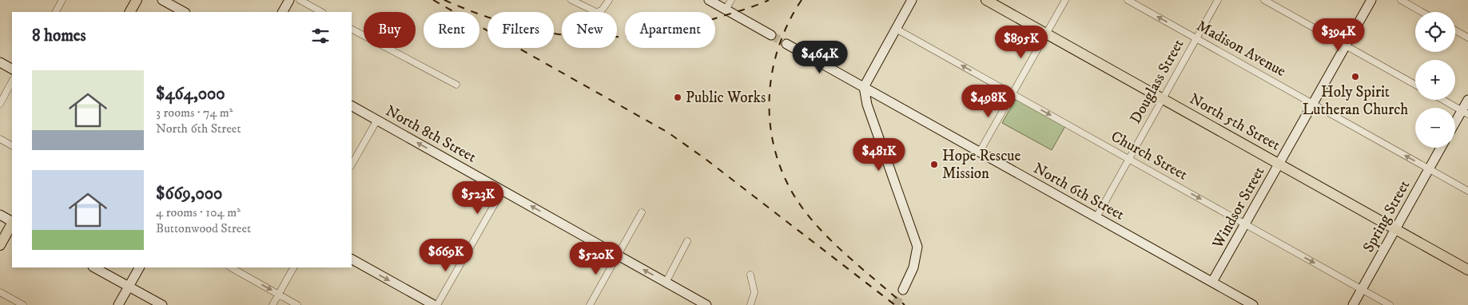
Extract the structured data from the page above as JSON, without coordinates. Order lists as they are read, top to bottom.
{
  "streets": {
    "main road": ["North 5th Street"],
    "street": [
      "Madison Avenue",
      "Douglass Street",
      "North 8th Street",
      "Church Street",
      "North 6th Street",
      "Windsor Street",
      "Spring Street"
    ]
  },
  "crossings": [
    ["Madison Avenue", "Douglass Street"],
    ["Madison Avenue", "Windsor Street"],
    ["Madison Avenue", "Spring Street"],
    ["Douglass Street", "North 5th Street"],
    ["Douglass Street", "Church Street"],
    ["Douglass Street", "North 6th Street"],
    ["North 5th Street", "Windsor Street"],
    ["North 5th Street", "Spring Street"],
    ["Church Street", "Windsor Street"],
    ["Church Street", "Spring Street"],
    ["North 6th Street", "Windsor Street"]
  ],
  "one_way": ["Madison Avenue", "North 8th Street"],
  "places": ["Holy Spirit Lutheran Church", "Public Works", "Hope Rescue Mission"],
  "page": {
    "map_buttons": ["+", "−"],
    "chip": [
      "Buy",
      "Rent",
      "Filters",
      "New",
      "Apartment"
    ],
    "heading": "8 homes",
    "price": [
      "$394K",
      "$895K",
      "$464K",
      "$498K",
      "$481K",
      "$523K",
      "$669K",
      "$520K"
    ],
    "list": [
      {
        "name": "$464,000",
        "note": "3 rooms · 74 m² · North 6th Street"
      },
      {
        "name": "$669,000",
        "note": "4 rooms · 104 m² · Buttonwood Street"
      }
    ]
  }
}
